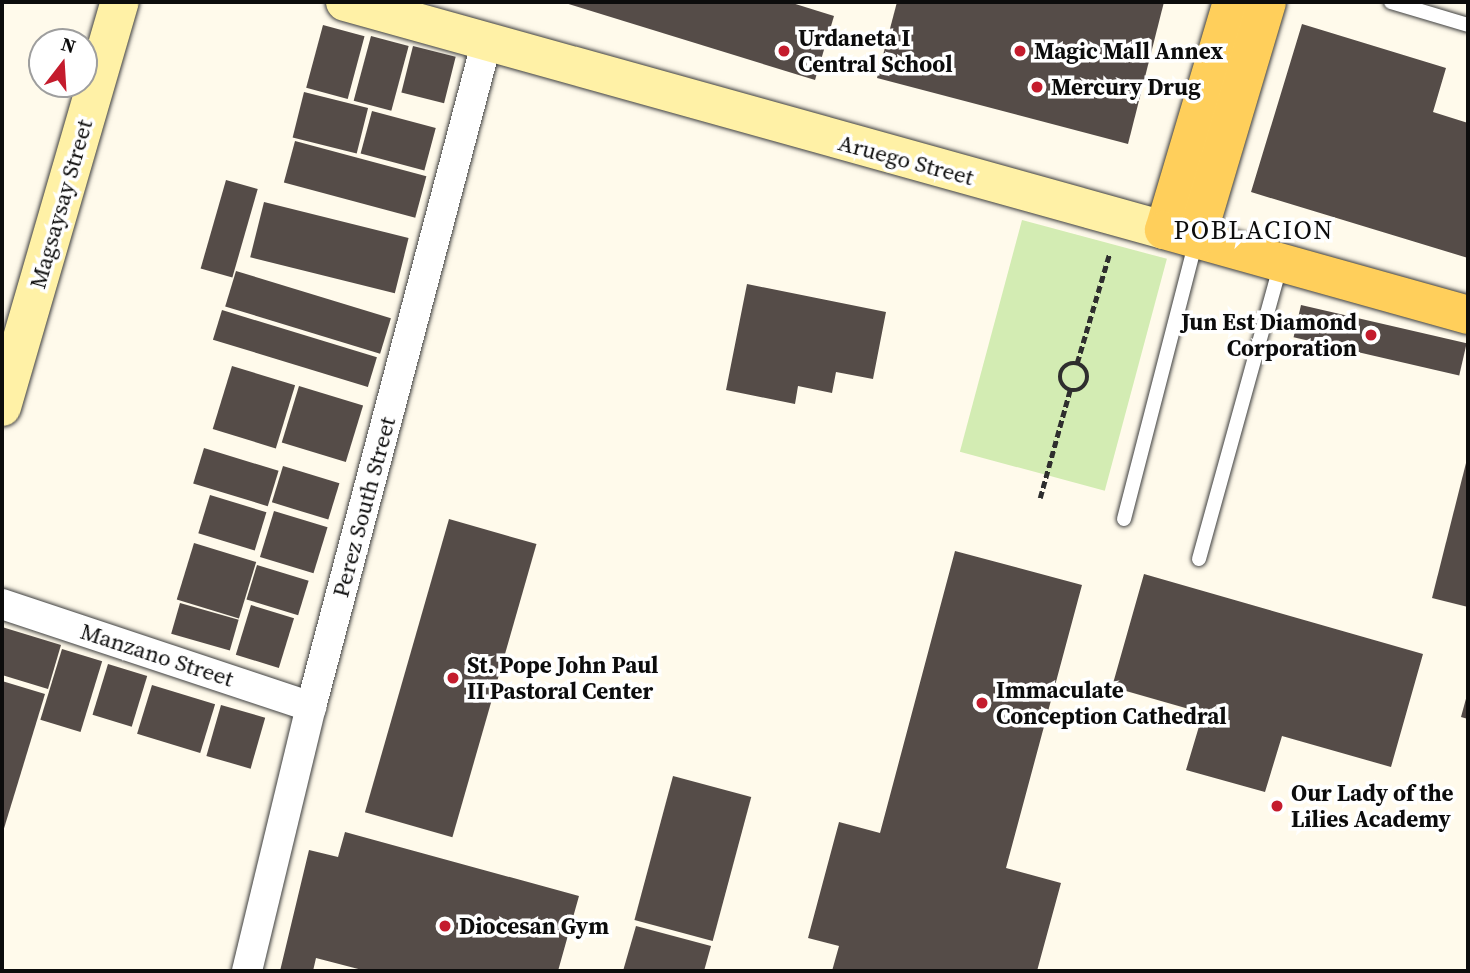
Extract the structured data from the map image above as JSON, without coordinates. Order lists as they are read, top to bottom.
{
  "streets": {
    "main road": ["Aruego Street"],
    "street": ["Magsaysay Street", "Perez South Street", "Manzano Street"]
  },
  "crossings": [
    ["Aruego Street", "Perez South Street"],
    ["Perez South Street", "Manzano Street"]
  ],
  "districts": ["POBLACION"],
  "places": [
    "Urdaneta I Central School",
    "Magic Mall Annex",
    "Mercury Drug",
    "Jun Est Diamond Corporation",
    "St. Pope John Paul II Pastoral Center",
    "Immaculate Conception Cathedral",
    "Our Lady of the Lilies Academy",
    "Diocesan Gym"
  ],
  "north": "top"
}
